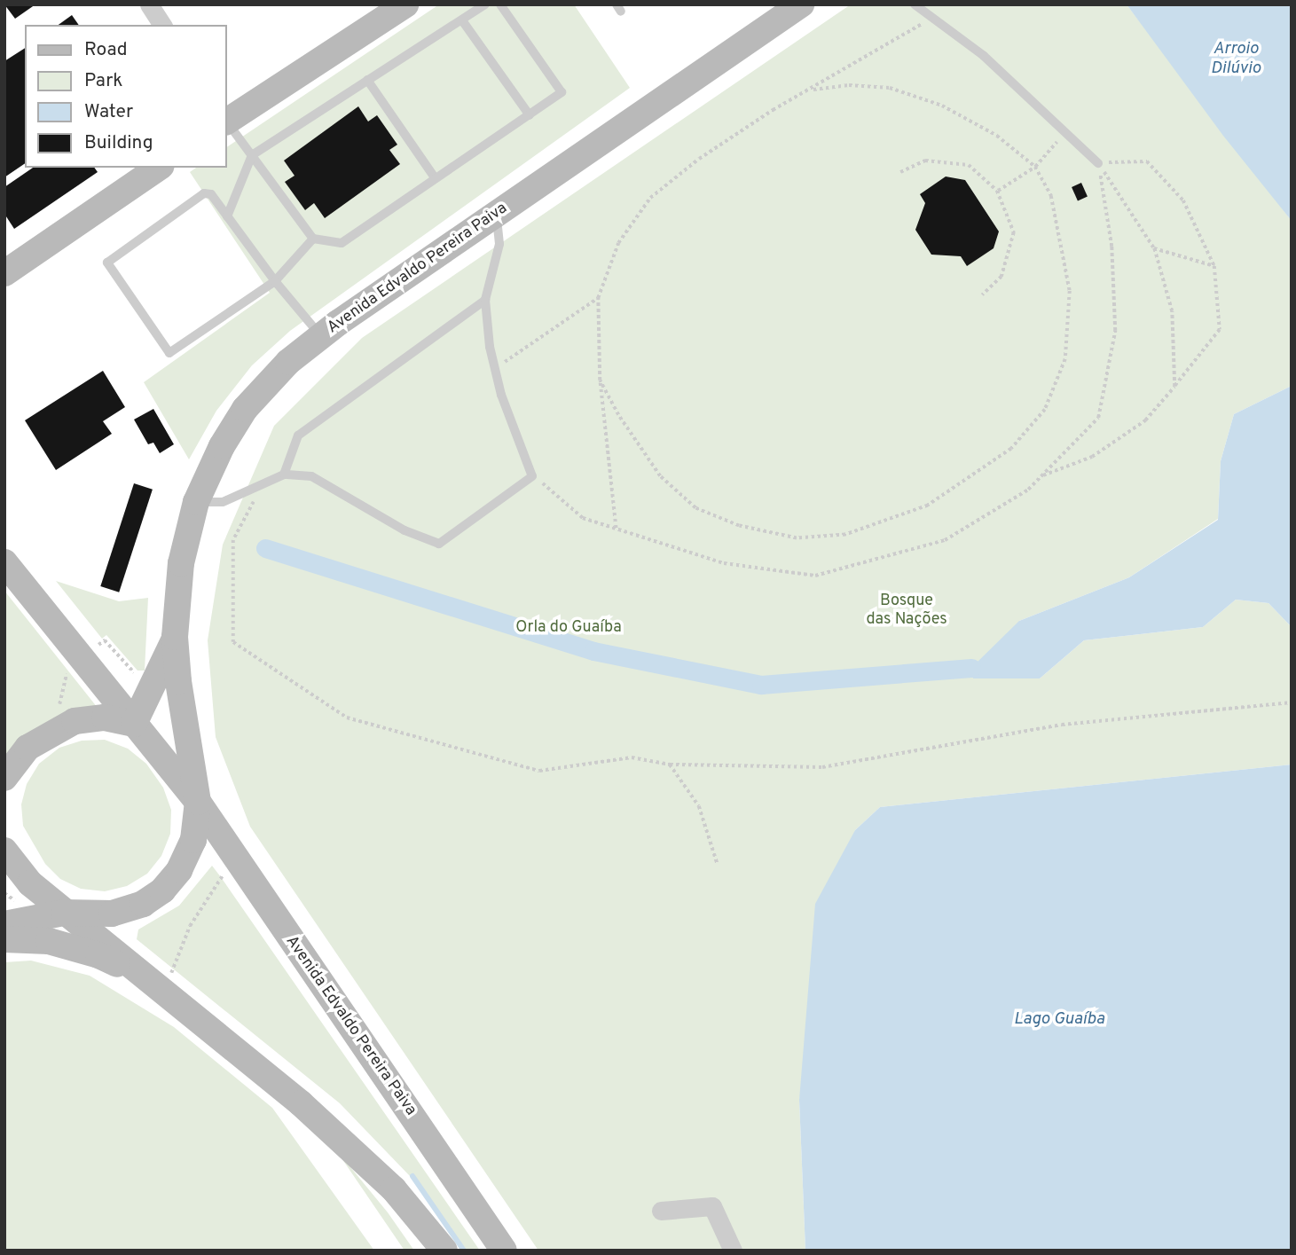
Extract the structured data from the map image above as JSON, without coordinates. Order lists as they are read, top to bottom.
{
  "streets": {
    "main road": ["Avenida Edvaldo Pereira Paiva"]
  },
  "water": ["Arroio Dilúvio", "Lago Guaíba"],
  "parks": ["Bosque das Nações", "Orla do Guaíba"],
  "legend": [
    "Road",
    "Park",
    "Water",
    "Building"
  ]
}
